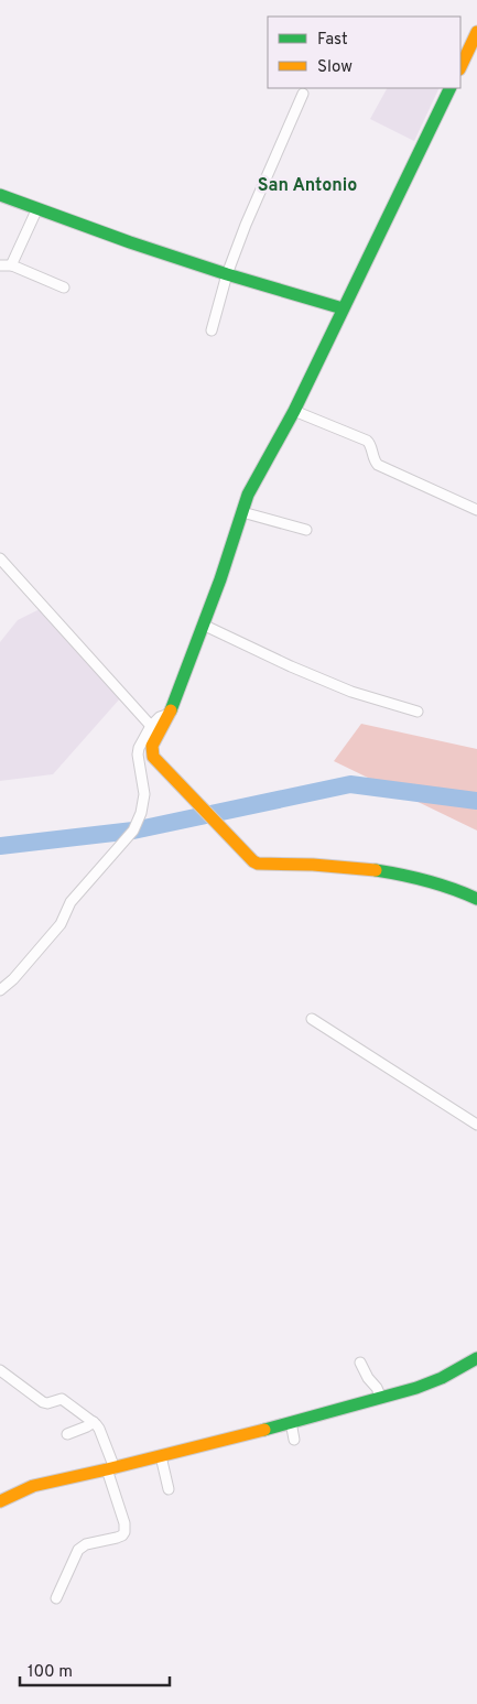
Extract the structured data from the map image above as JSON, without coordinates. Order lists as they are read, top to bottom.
{
  "districts": ["San Antonio"],
  "legend": ["Fast", "Slow"],
  "scale_bar": "100 m"
}
